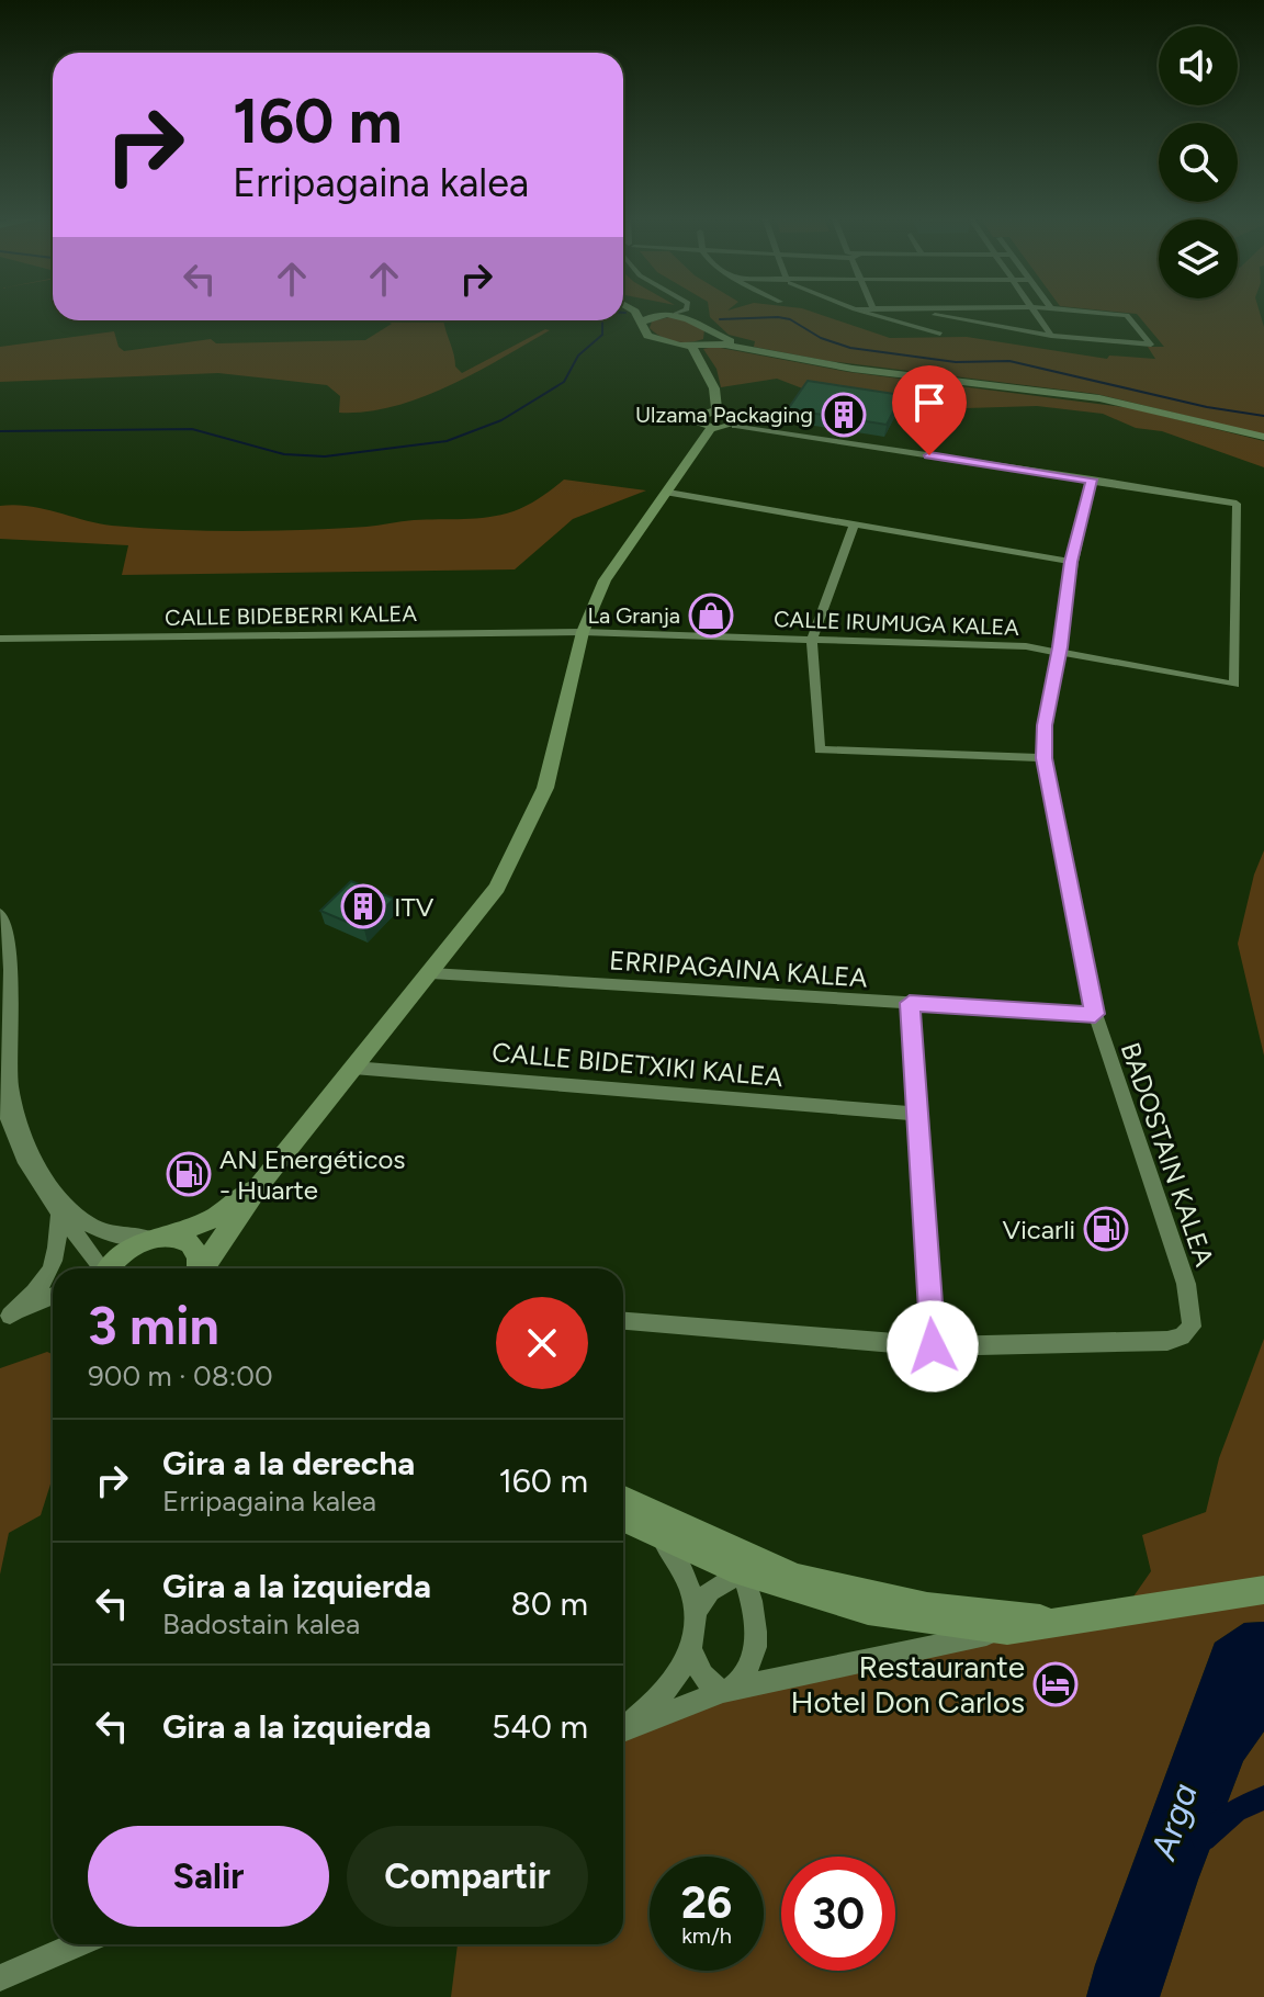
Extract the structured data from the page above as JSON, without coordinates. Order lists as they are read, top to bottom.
{
  "streets": {
    "street": [
      "CALLE BIDEBERRI KALEA",
      "CALLE IRUMUGA KALEA",
      "ERRIPAGAINA KALEA",
      "CALLE BIDETXIKI KALEA",
      "BADOSTAIN KALEA"
    ]
  },
  "crossings": [
    ["CALLE BIDEBERRI KALEA", "CALLE IRUMUGA KALEA"],
    ["CALLE IRUMUGA KALEA", "BADOSTAIN KALEA"],
    ["ERRIPAGAINA KALEA", "BADOSTAIN KALEA"]
  ],
  "water": ["Arga"],
  "places": {
    "building": ["Ulzama Packaging", "ITV"],
    "shop": ["La Granja"],
    "fuel station": ["AN Energéticos - Huarte", "Vicarli"],
    "hotel": ["Restaurante Hotel Don Carlos"]
  },
  "page": {
    "turn": ["160 m", "Erripagaina kalea"],
    "heading": ["3 min", "900 m · 08:00"],
    "list": [
      {
        "name": "Gira a la derecha",
        "note": "Erripagaina kalea",
        "value": "160 m"
      },
      {
        "name": "Gira a la izquierda",
        "note": "Badostain kalea",
        "value": "80 m"
      },
      {
        "name": "Gira a la izquierda",
        "value": "540 m"
      }
    ],
    "buttons": ["Salir", "Compartir"],
    "speed": "26 km/h",
    "limit": "30"
  }
}
